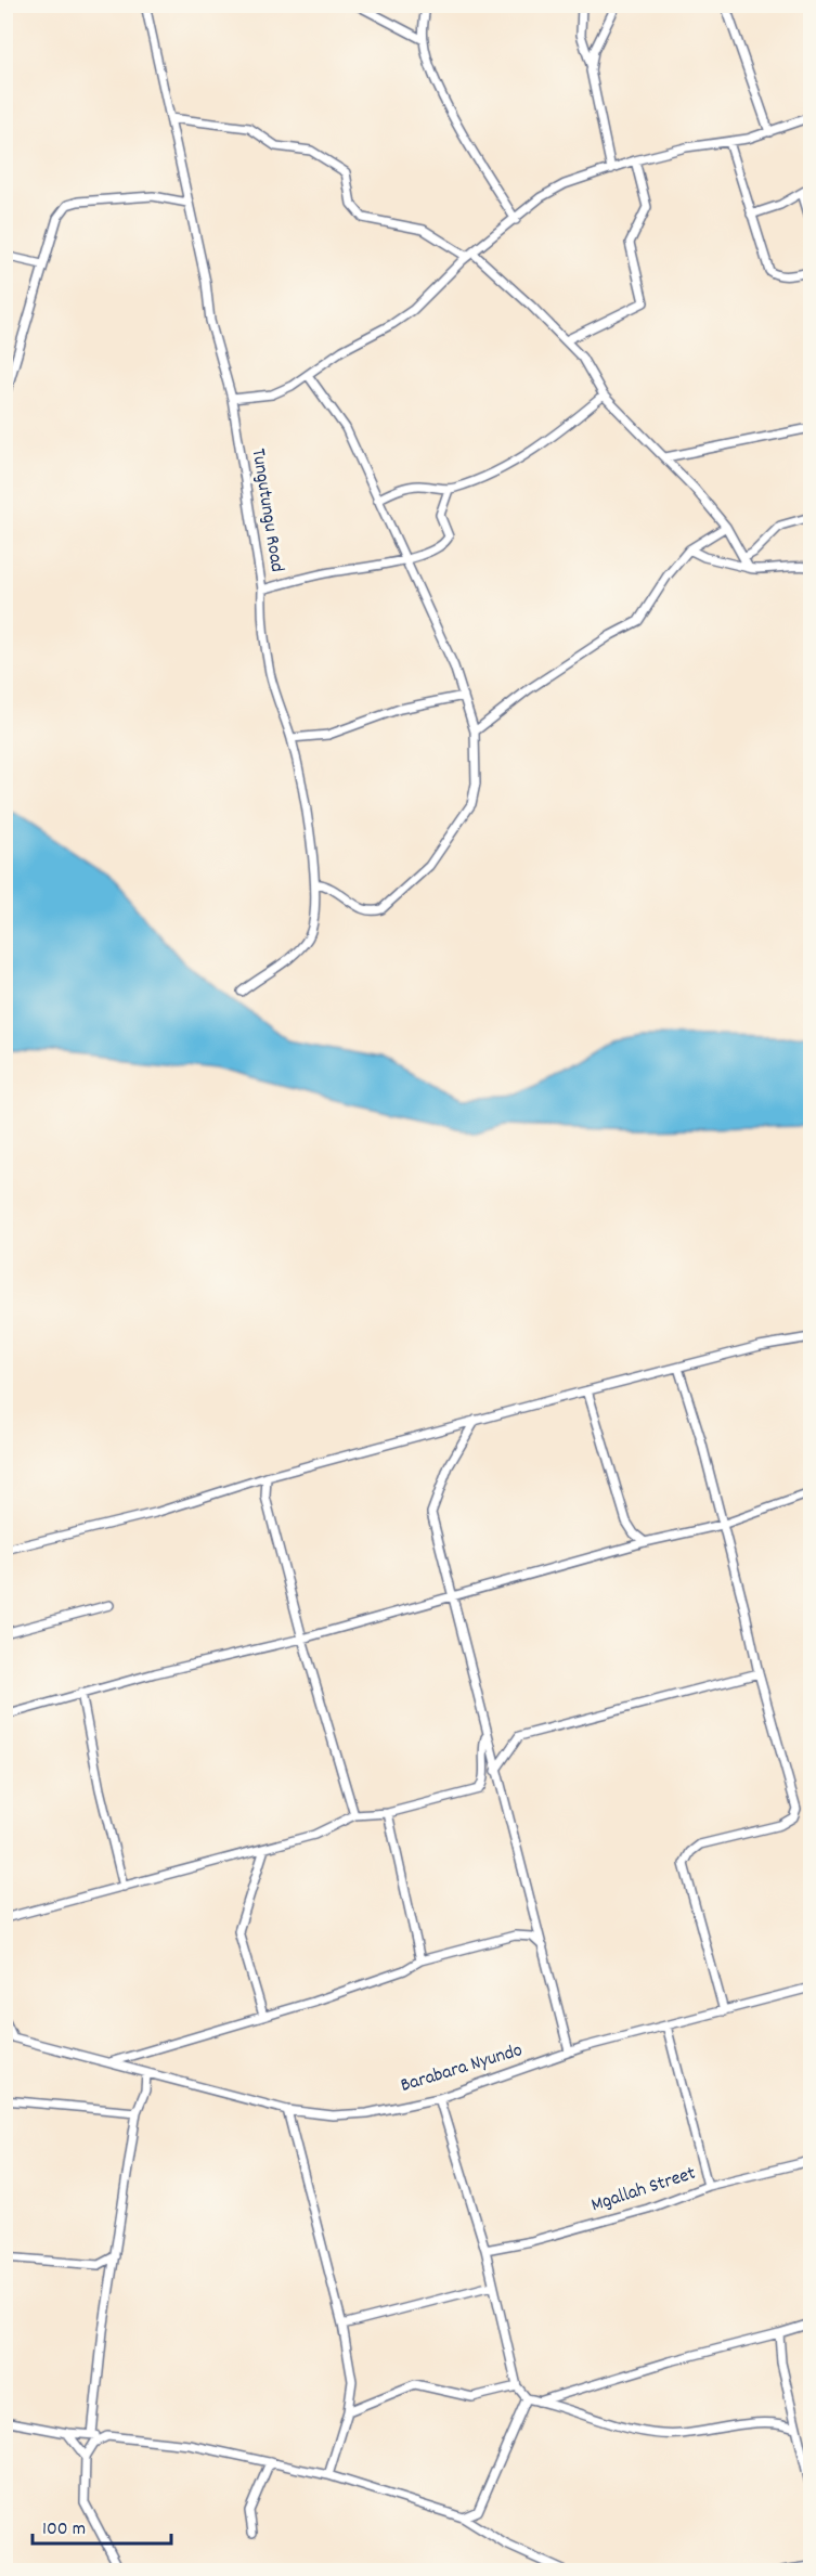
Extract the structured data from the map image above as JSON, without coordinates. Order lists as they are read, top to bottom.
{
  "streets": {
    "street": ["Tungutungu Road", "Barabara Nyundo", "Mgallah Street"]
  },
  "scale_bar": "100 m"
}
